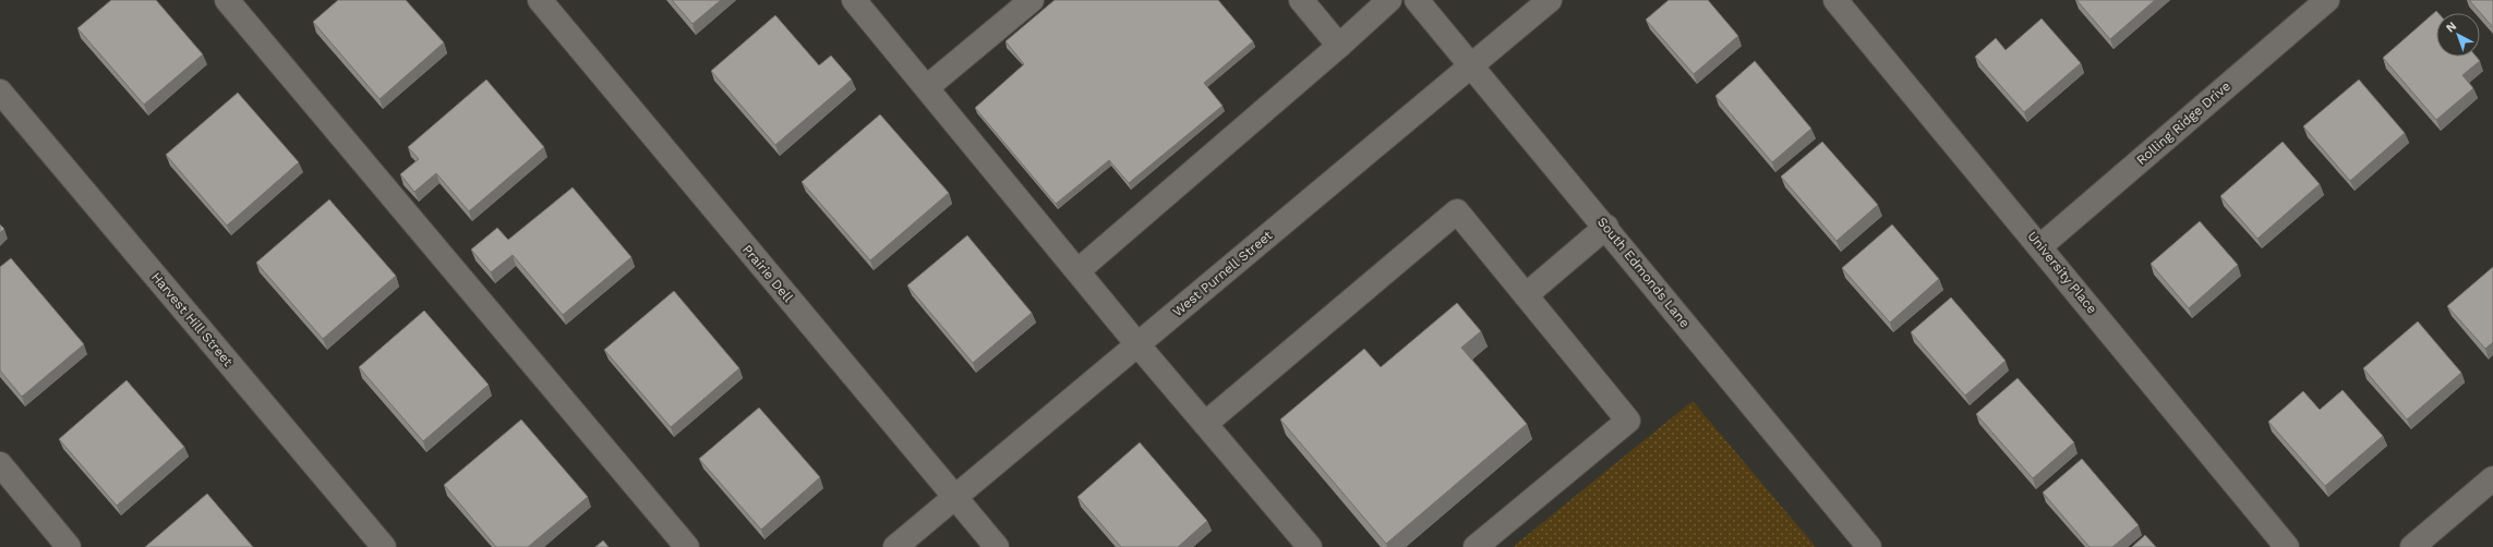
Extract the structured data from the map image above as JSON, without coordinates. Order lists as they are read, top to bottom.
{
  "streets": {
    "street": [
      "Rolling Ridge Drive",
      "South Edmonds Lane",
      "University Place",
      "Prairie Dell",
      "West Purnell Street",
      "Harvest Hill Street"
    ]
  },
  "crossings": [
    ["Rolling Ridge Drive", "University Place"],
    ["South Edmonds Lane", "West Purnell Street"],
    ["Prairie Dell", "West Purnell Street"]
  ],
  "north": "top left"
}
